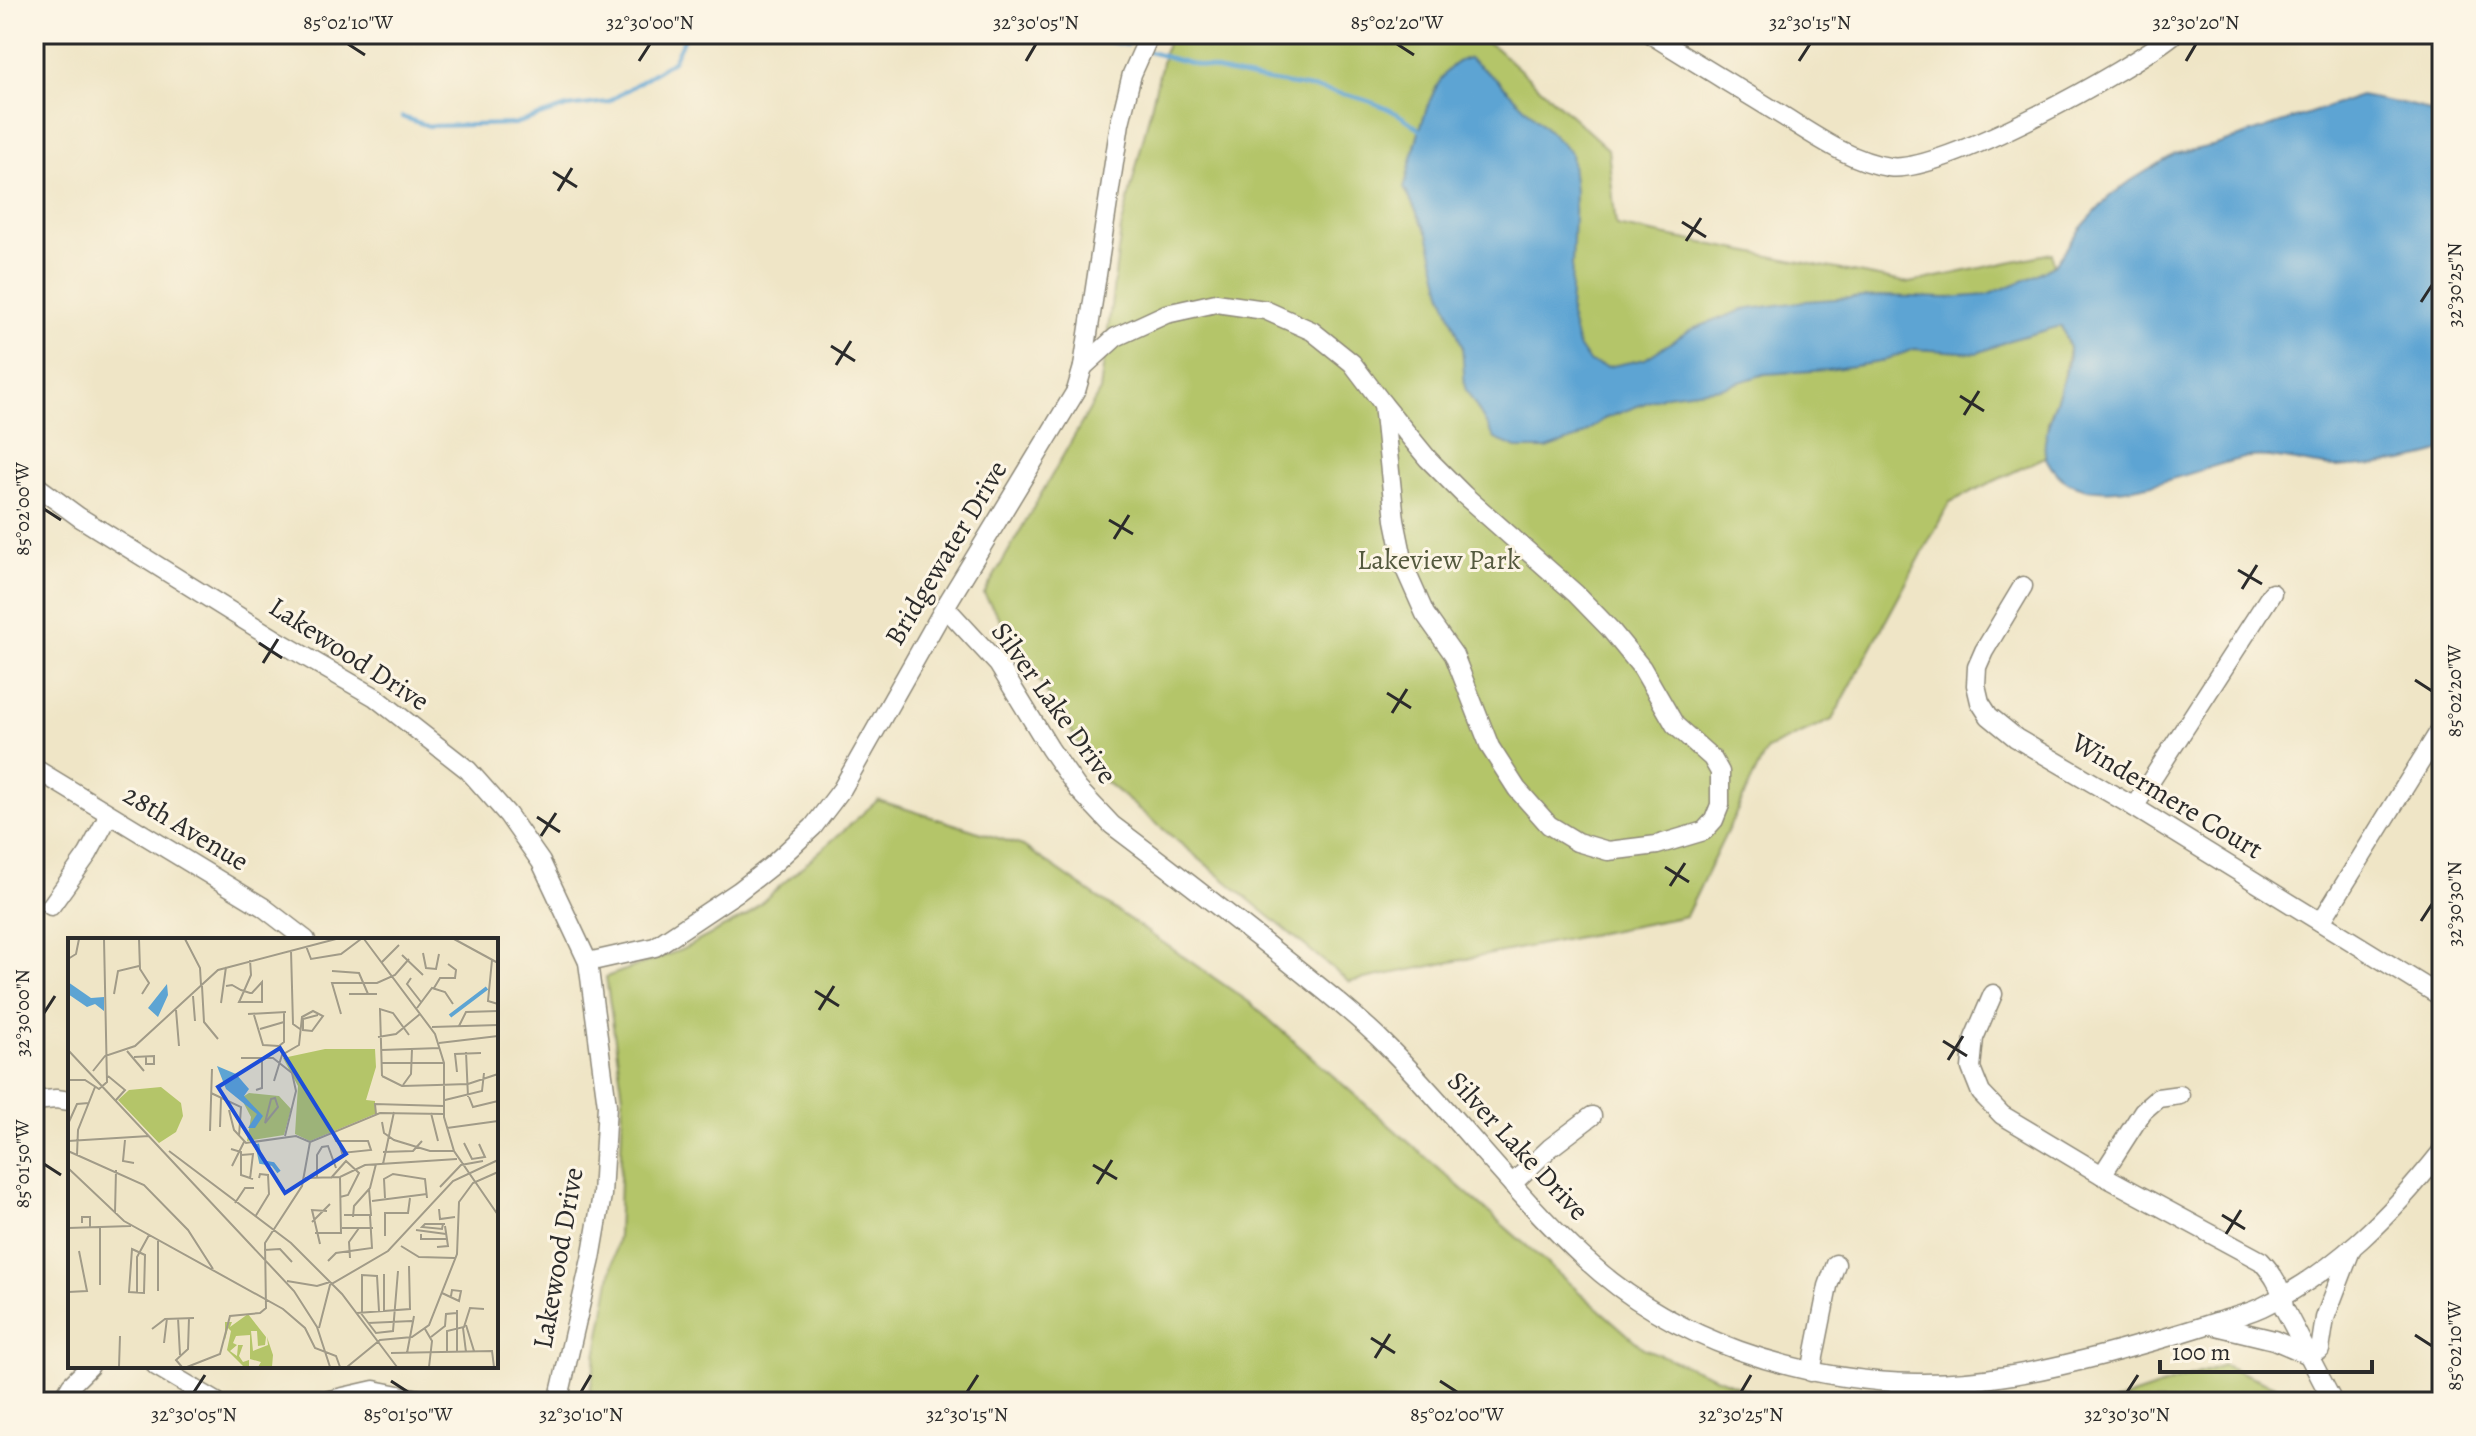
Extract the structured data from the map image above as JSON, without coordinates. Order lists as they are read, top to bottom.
{
  "streets": {
    "street": [
      "Bridgewater Drive",
      "Lakewood Drive",
      "Silver Lake Drive",
      "Windermere Court",
      "28th Avenue"
    ]
  },
  "crossings": [
    ["Bridgewater Drive", "Lakewood Drive"],
    ["Bridgewater Drive", "Silver Lake Drive"]
  ],
  "parks": ["Lakeview Park"],
  "scale_bar": "100 m",
  "coordinates": [
    "85°02'10\"W",
    "32°30'00\"N",
    "32°30'05\"N",
    "85°02'20\"W",
    "32°30'15\"N",
    "32°30'20\"N",
    "32°30'25\"N",
    "85°02'00\"W",
    "32°30'30\"N",
    "85°01'50\"W",
    "32°30'10\"N"
  ]
}
